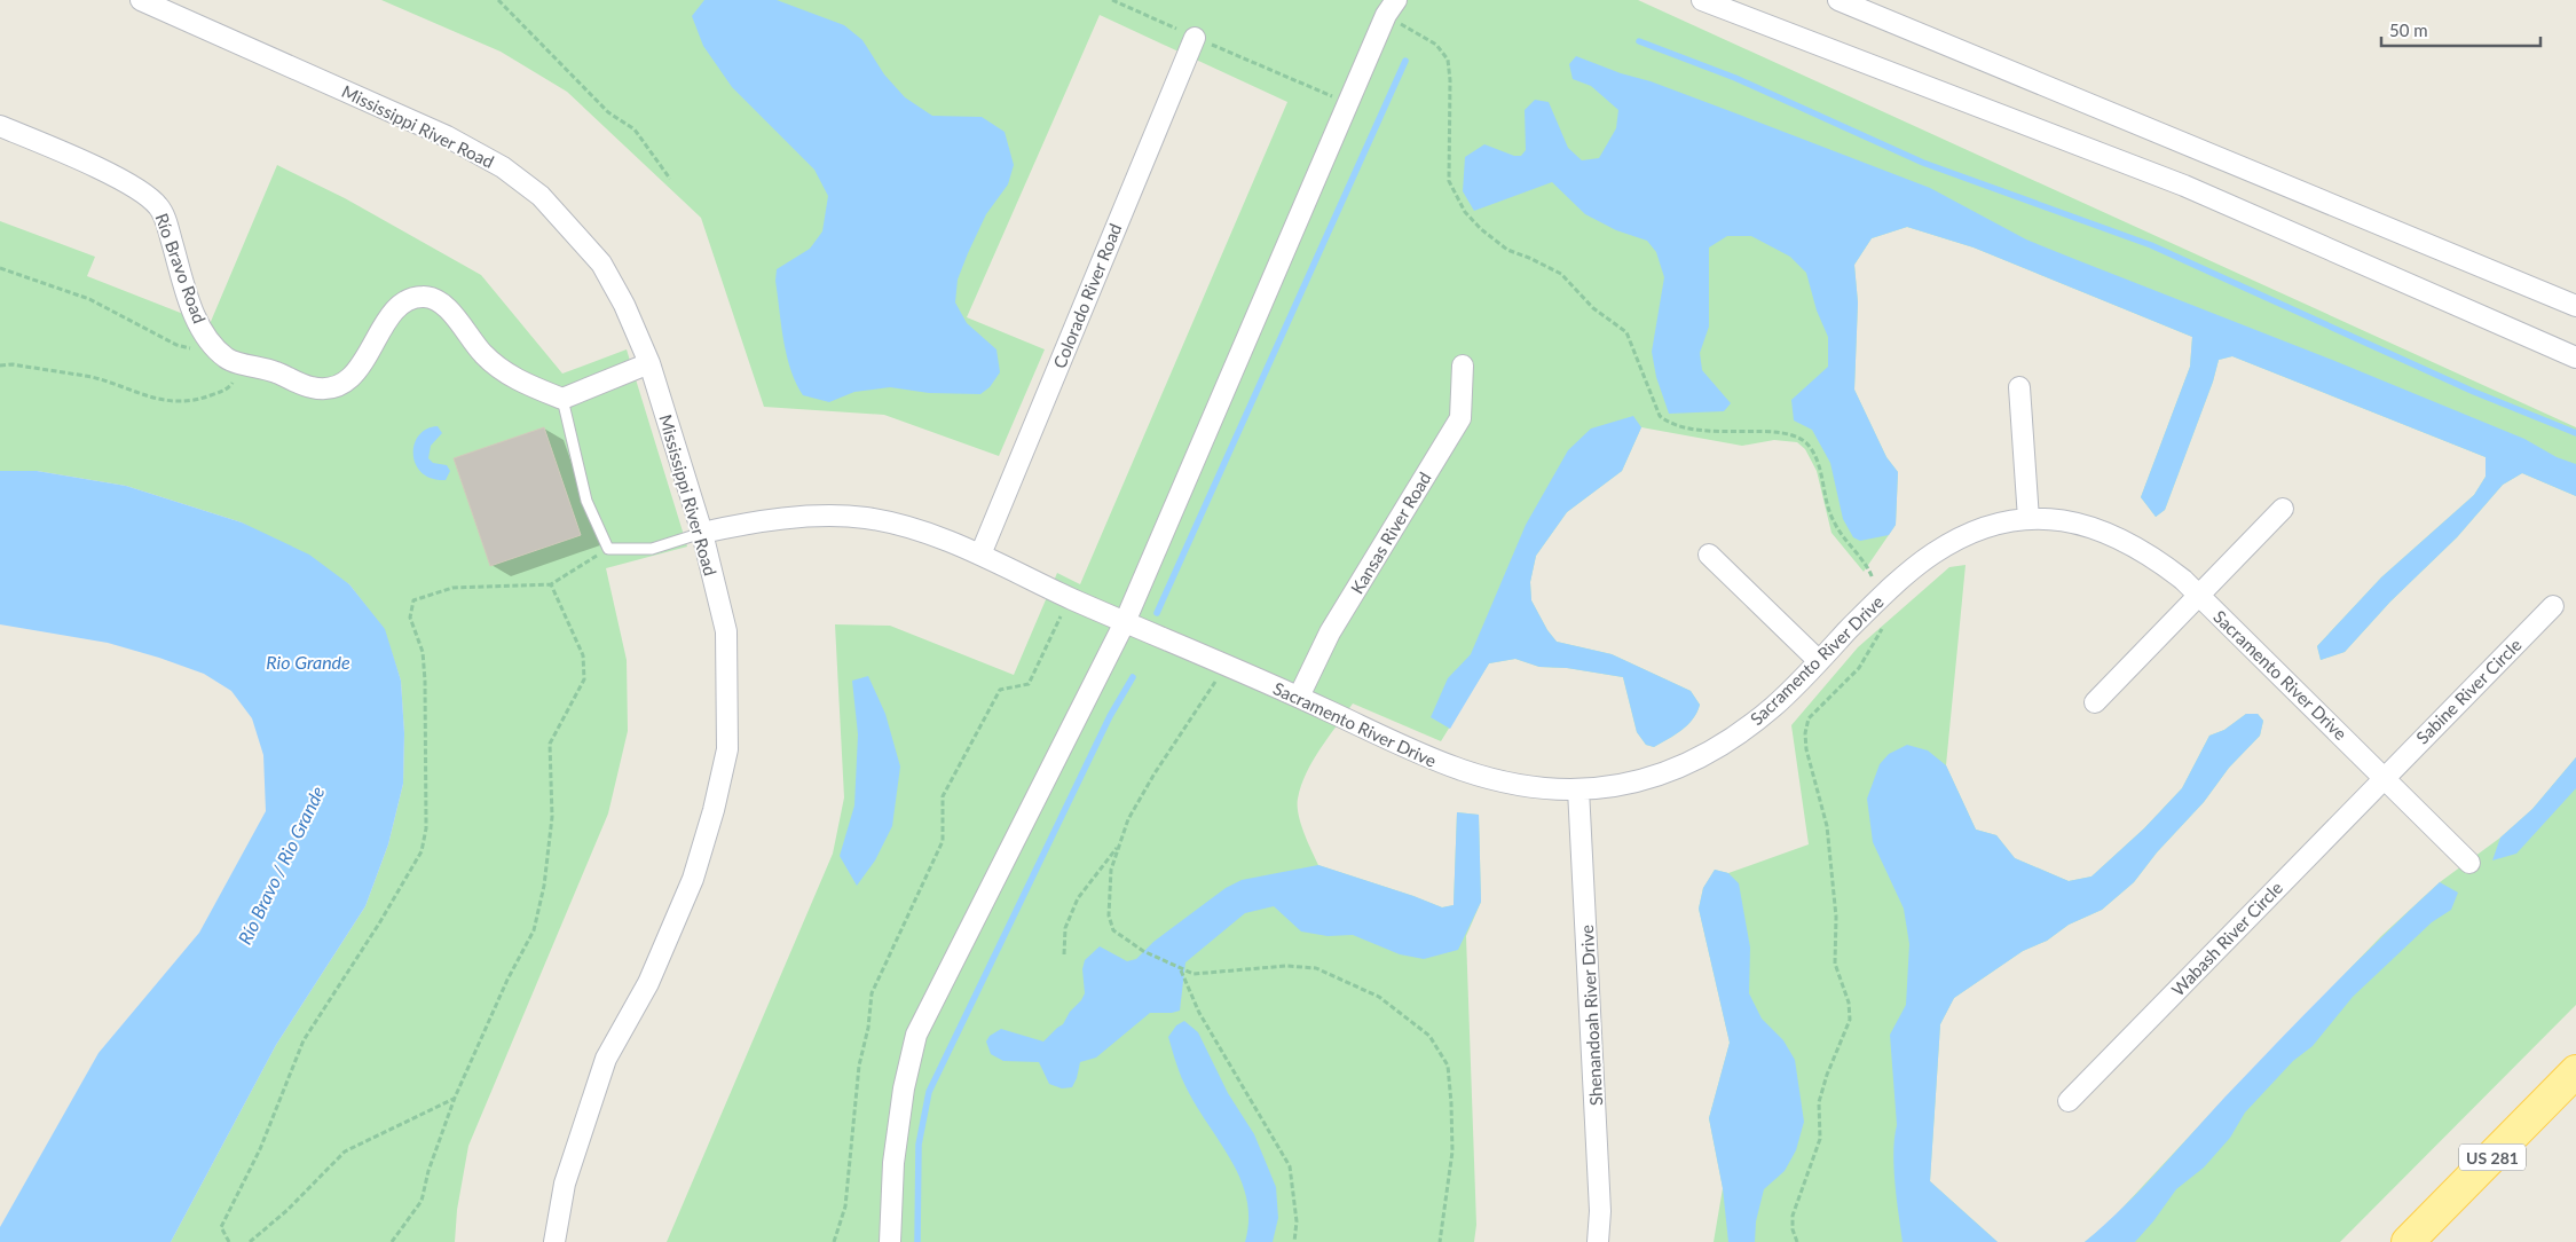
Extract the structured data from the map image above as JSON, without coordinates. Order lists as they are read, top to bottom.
{
  "streets": {
    "main road": ["US 281"],
    "street": [
      "Mississippi River Road",
      "Río Bravo Road",
      "Colorado River Road",
      "Kansas River Road",
      "Sacramento River Drive",
      "Sabine River Circle",
      "Wabash River Circle",
      "Shenandoah River Drive"
    ]
  },
  "crossings": [
    ["Mississippi River Road", "Sacramento River Drive"],
    ["Colorado River Road", "Sacramento River Drive"],
    ["Kansas River Road", "Sacramento River Drive"],
    ["Sacramento River Drive", "Sabine River Circle"],
    ["Sacramento River Drive", "Wabash River Circle"],
    ["Sacramento River Drive", "Shenandoah River Drive"],
    ["Sabine River Circle", "Wabash River Circle"]
  ],
  "water": ["Rio Grande", "Río Bravo / Rio Grande"],
  "scale_bar": "50 m"
}
